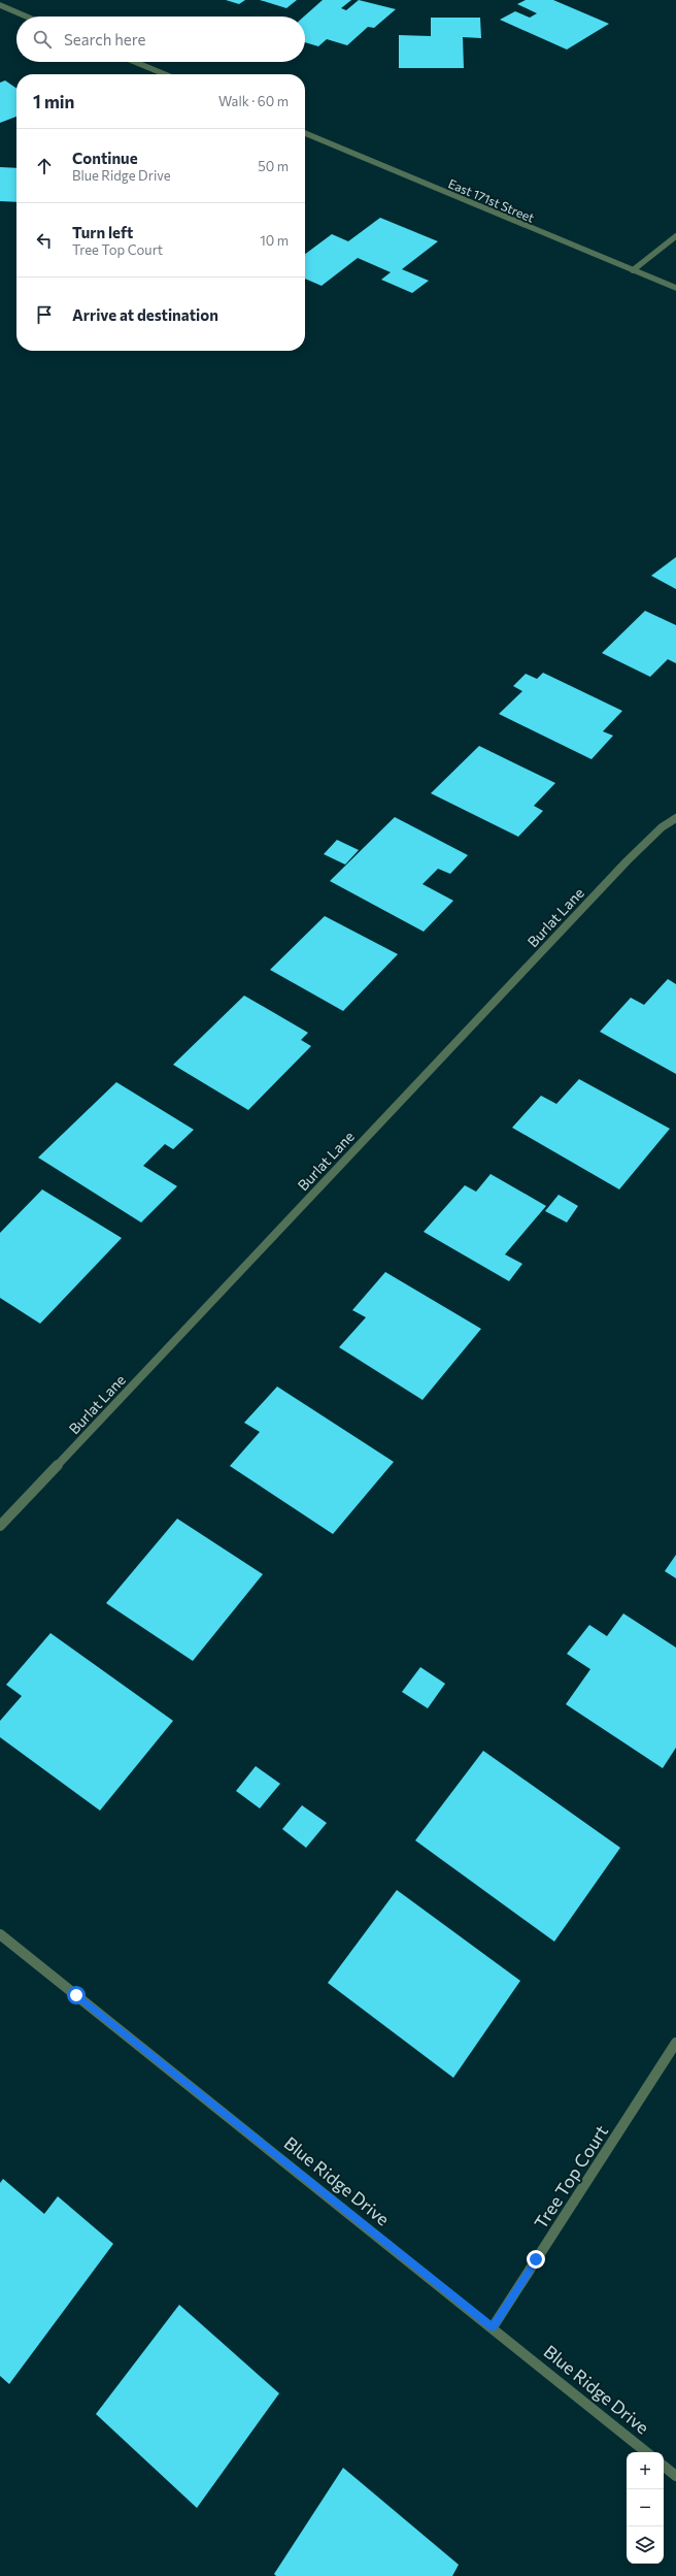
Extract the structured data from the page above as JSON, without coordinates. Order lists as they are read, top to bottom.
{
  "streets": {
    "street": [
      "East 171st Street",
      "Burlat Lane",
      "Tree Top Court",
      "Blue Ridge Drive"
    ]
  },
  "crossings": [
    ["Tree Top Court", "Blue Ridge Drive"]
  ],
  "page": {
    "search": "Search here",
    "heading": ["1 min", "Walk · 60 m"],
    "list": [
      ["Continue", "Blue Ridge Drive", "50 m"],
      ["Turn left", "Tree Top Court", "10 m"],
      "Arrive at destination"
    ],
    "map_buttons": ["+", "−"]
  }
}
